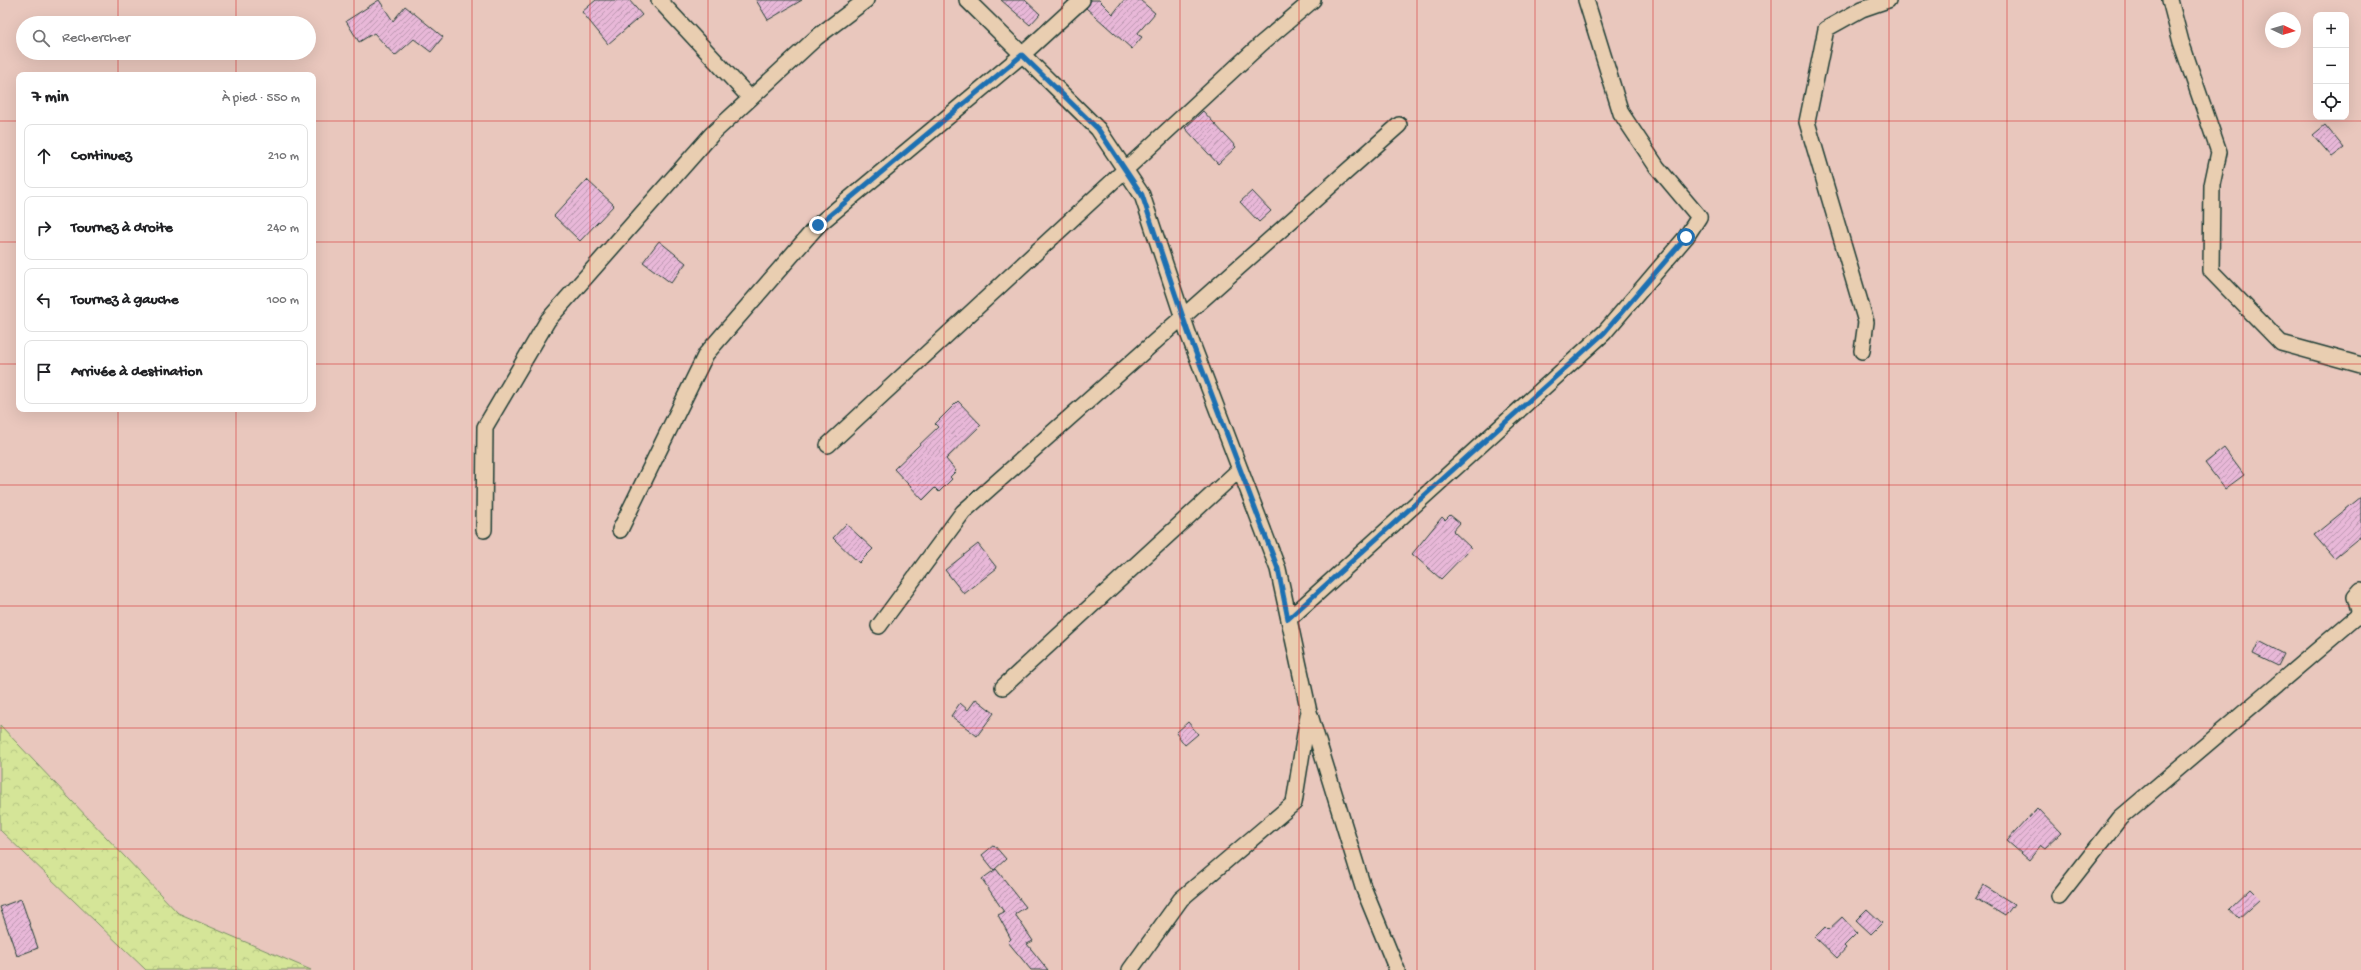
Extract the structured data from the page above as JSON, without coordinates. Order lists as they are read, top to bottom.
{
  "north": "right",
  "page": {
    "map_buttons": ["+", "−"],
    "search": "Rechercher",
    "heading": ["7 min", "À pied · 550 m"],
    "list": [
      ["Continuez", "210 m"],
      ["Tournez à droite", "240 m"],
      ["Tournez à gauche", "100 m"],
      "Arrivée à destination"
    ]
  }
}
